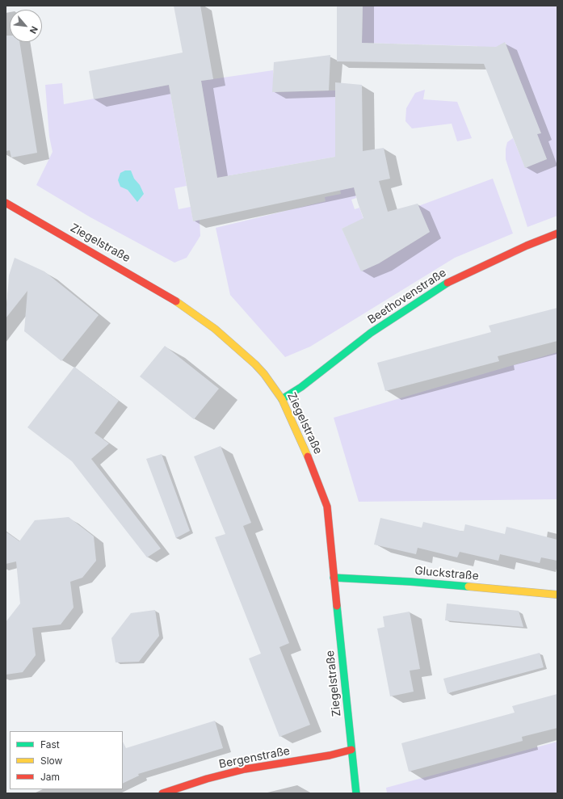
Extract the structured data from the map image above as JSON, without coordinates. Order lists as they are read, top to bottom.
{
  "streets": {
    "main road": [
      "Ziegelstraße",
      "Beethovenstraße",
      "Gluckstraße",
      "Bergenstraße"
    ]
  },
  "crossings": [
    ["Ziegelstraße", "Beethovenstraße"],
    ["Ziegelstraße", "Gluckstraße"],
    ["Ziegelstraße", "Bergenstraße"]
  ],
  "legend": ["Fast", "Slow", "Jam"],
  "north": "bottom right"
}
